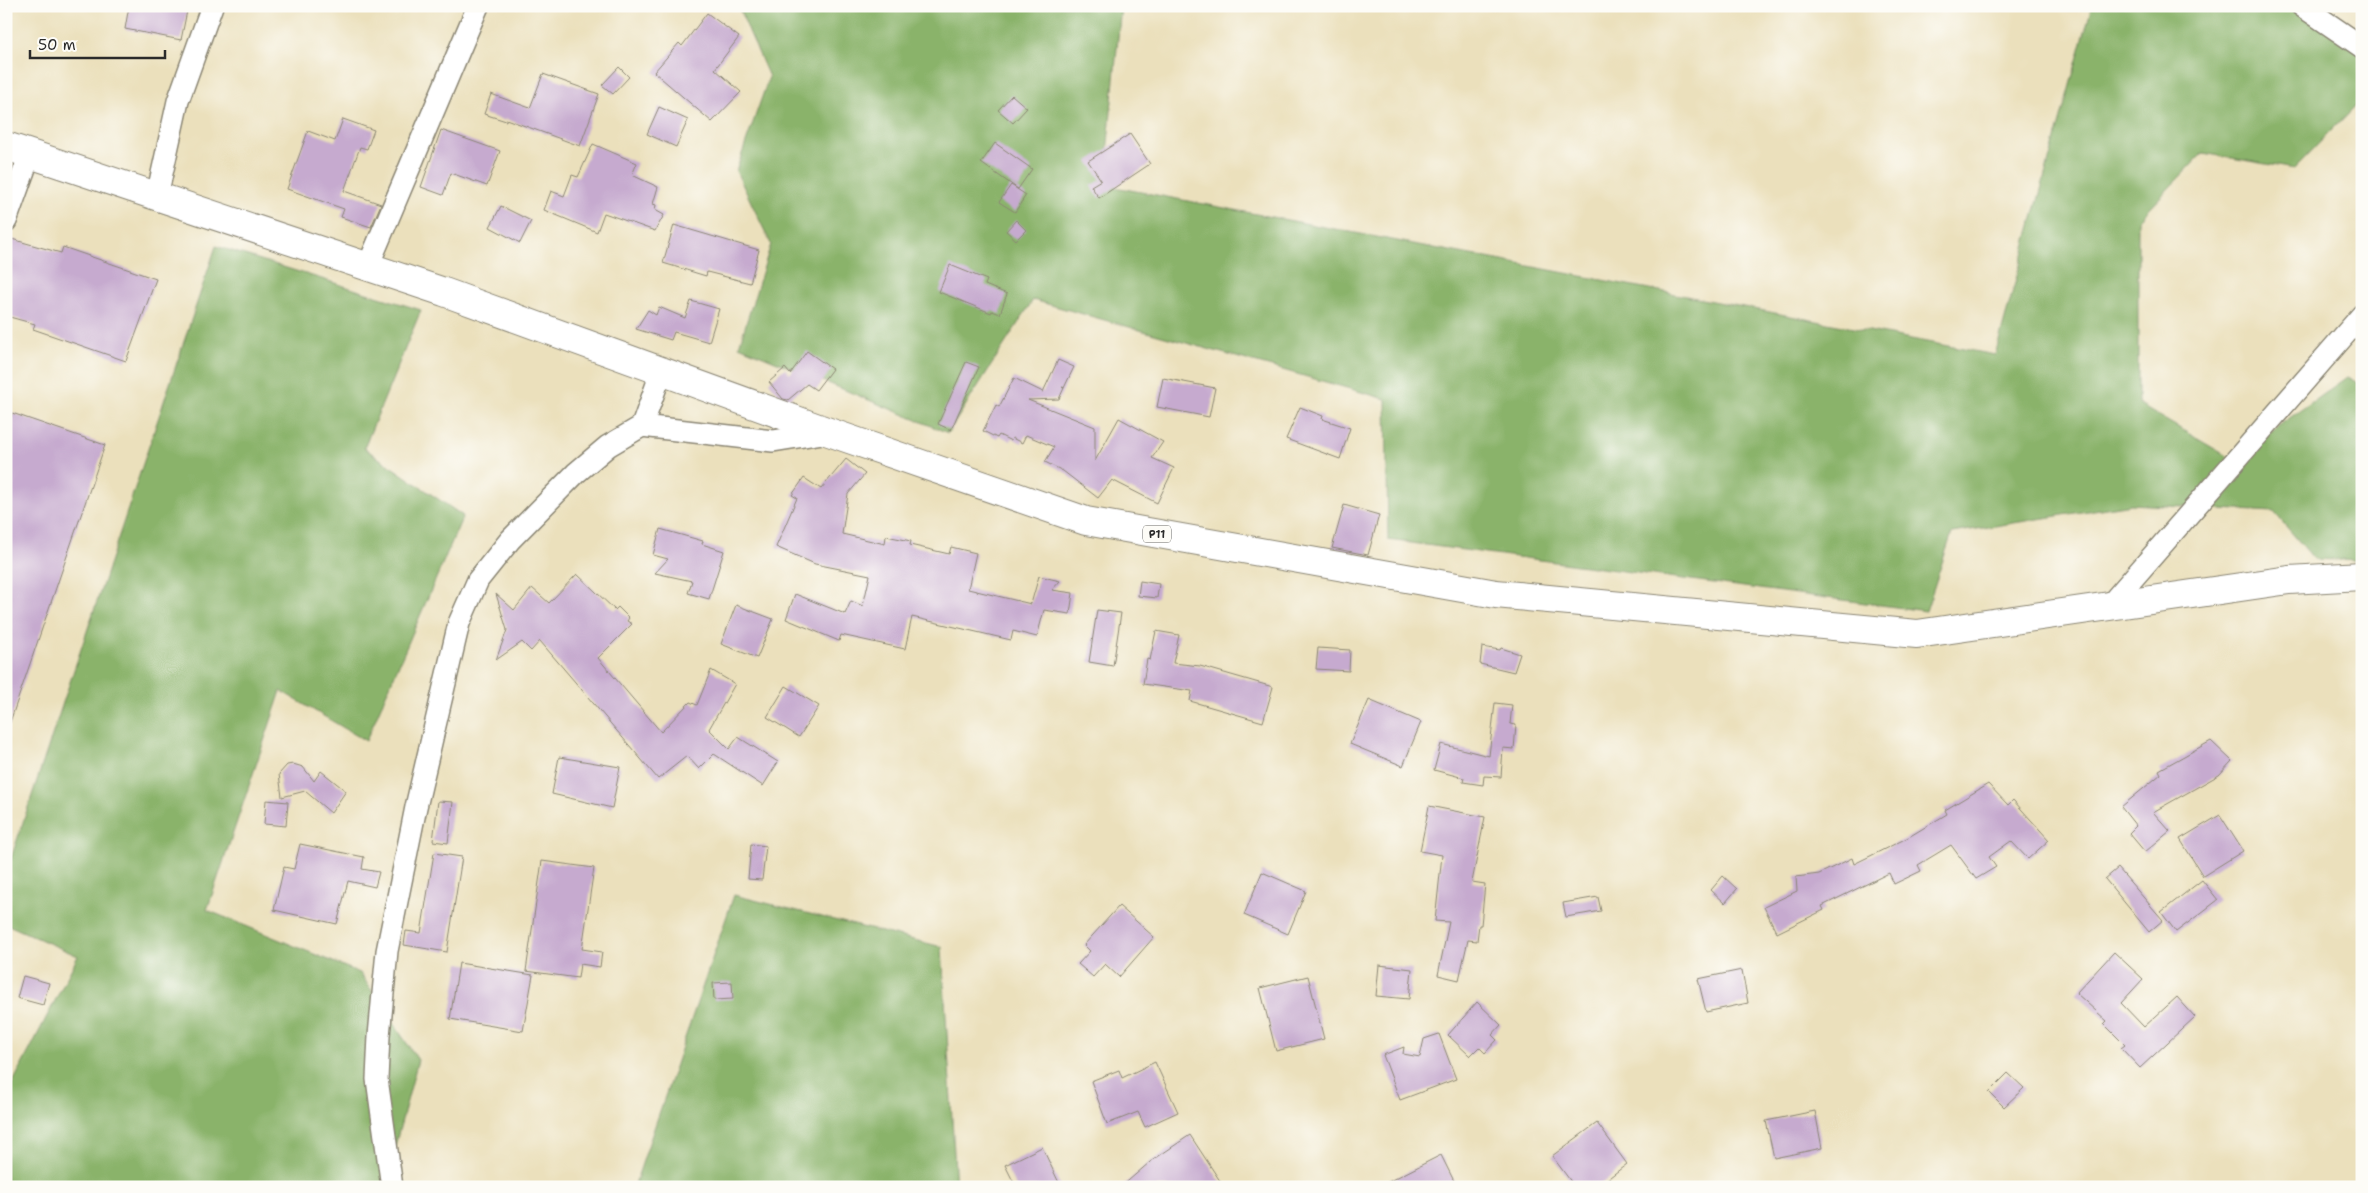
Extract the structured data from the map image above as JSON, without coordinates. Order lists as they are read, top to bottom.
{
  "streets": {
    "main road": ["P11"]
  },
  "scale_bar": "50 m"
}
